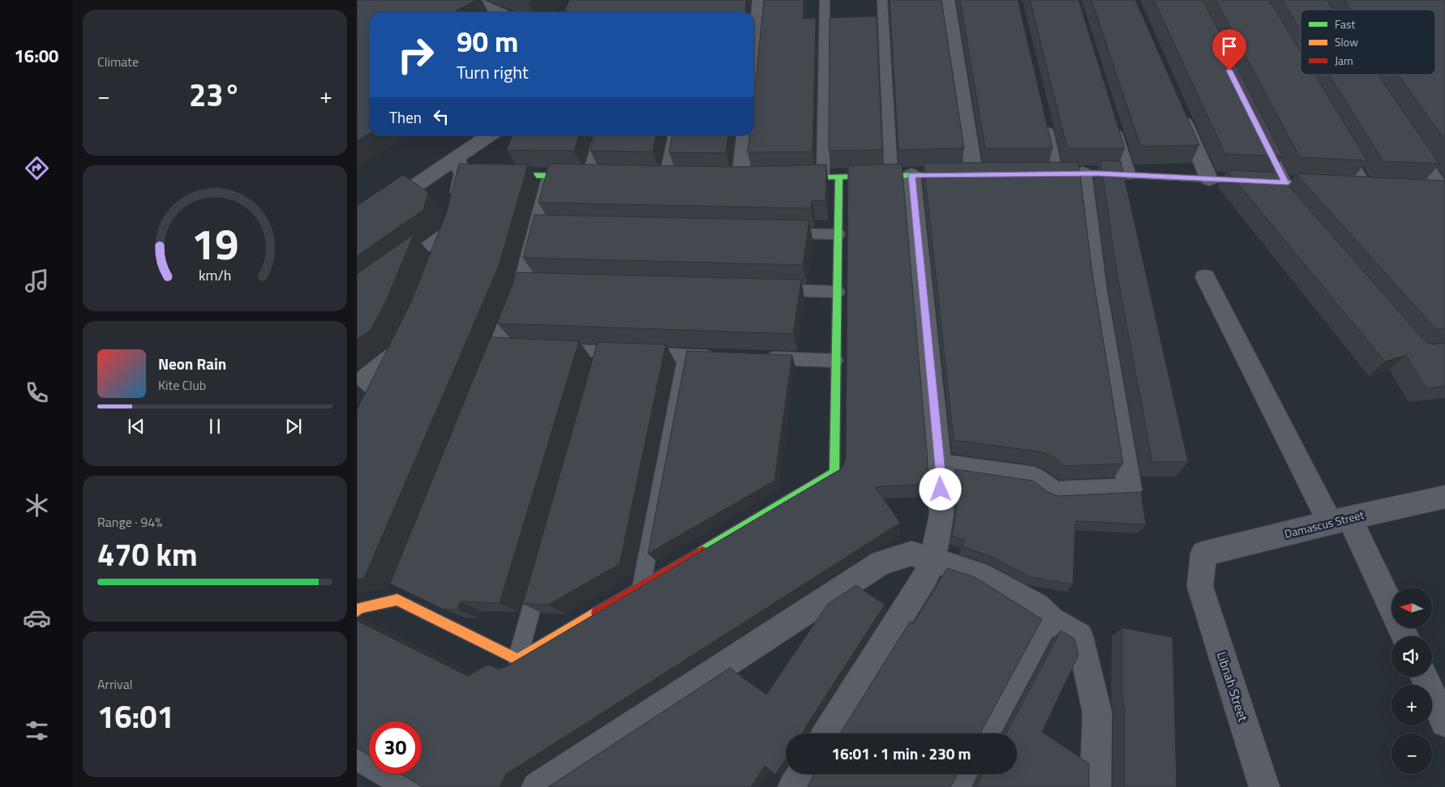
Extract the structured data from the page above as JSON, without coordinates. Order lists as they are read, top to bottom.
{
  "streets": {
    "street": ["Damascus Street", "Libnah Street"]
  },
  "crossings": [
    ["Damascus Street", "Libnah Street"]
  ],
  "legend": ["Fast", "Slow", "Jam"],
  "north": "left",
  "page": {
    "tabs": "16:00",
    "tile": [
      "Climate",
      ["Range · 94%", "470 km"],
      ["Arrival", "16:01"]
    ],
    "turn": ["90 m", "Turn right"],
    "heat": ["−", "23°", "+"],
    "then": "Then",
    "song": ["Neon Rain", "Kite Club"],
    "map_buttons": ["+", "−"],
    "limit": "30",
    "trip": "16:01 · 1 min · 230 m",
    "gauge": ["19", "km/h"]
  }
}
